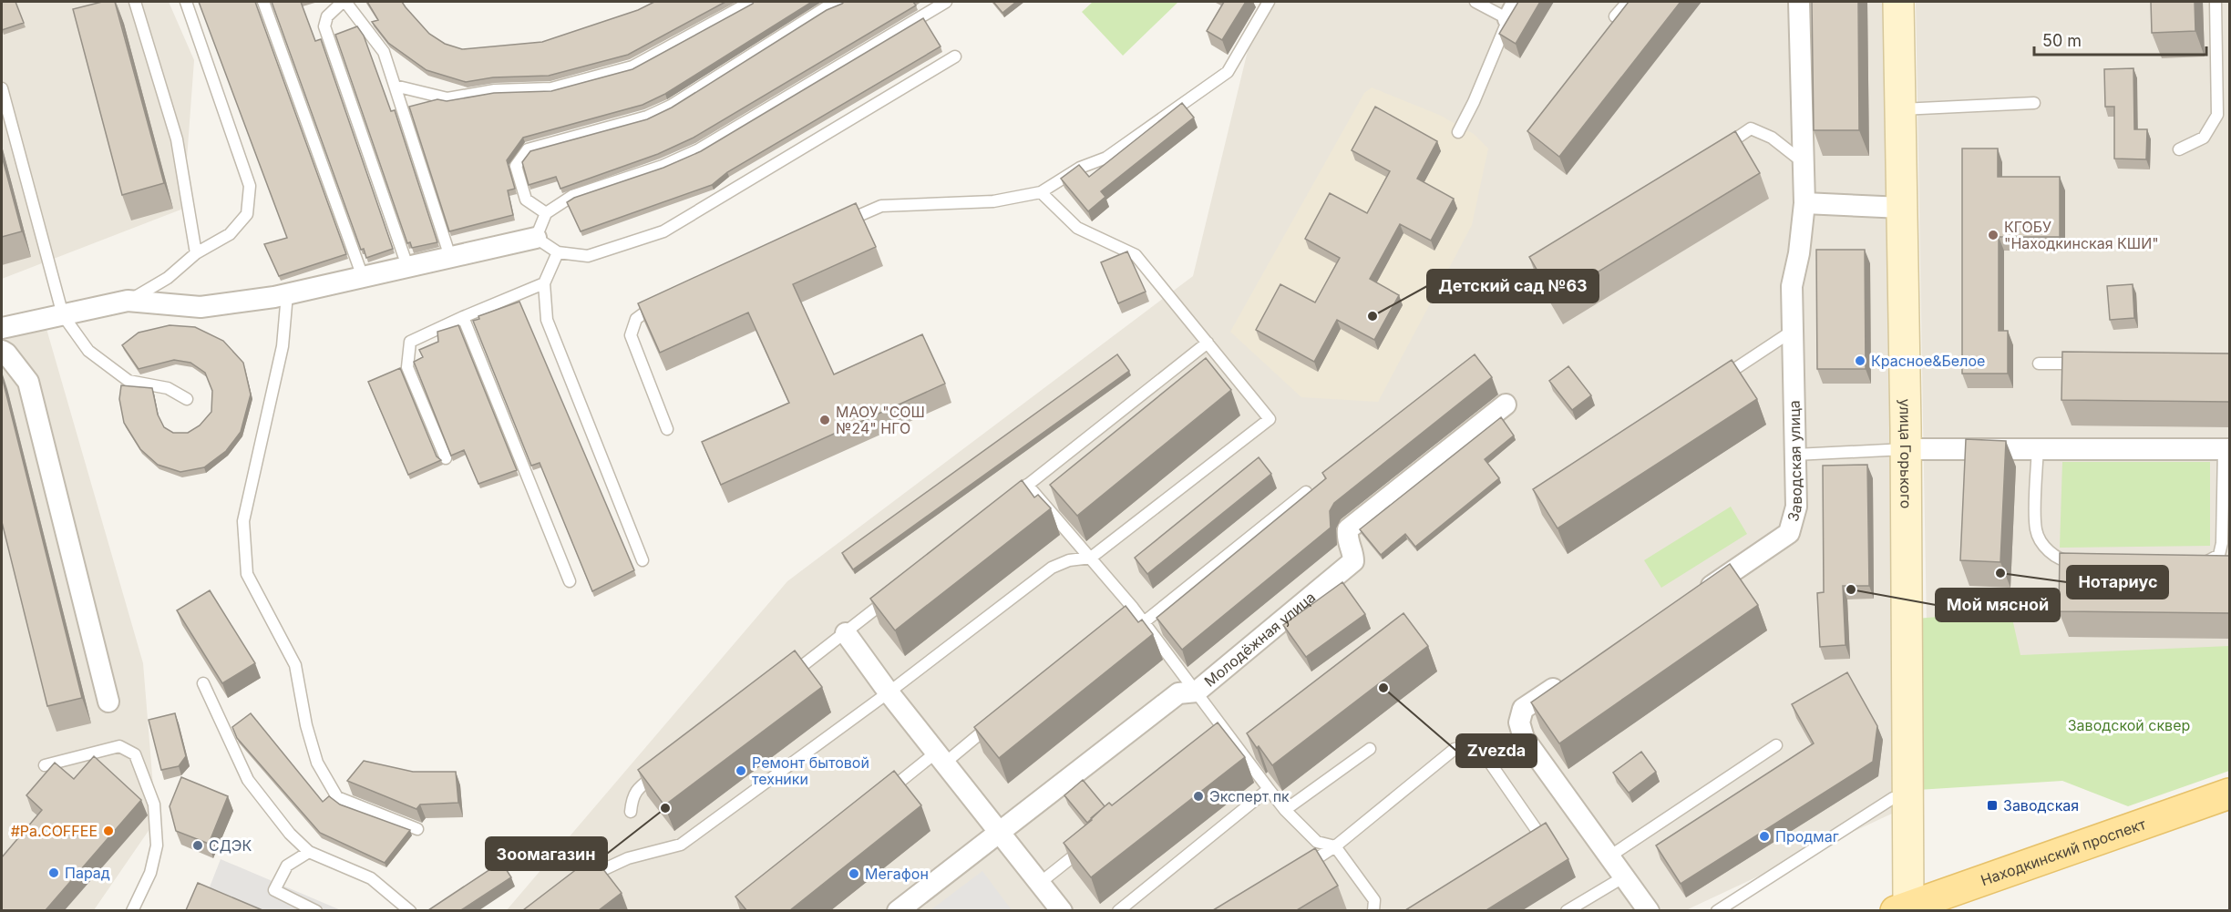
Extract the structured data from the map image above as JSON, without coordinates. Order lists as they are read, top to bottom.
{
  "streets": {
    "main road": ["улица Горького", "Находкинский проспект"],
    "street": ["Заводская улица", "Молодёжная улица"]
  },
  "crossings": [
    ["улица Горького", "Находкинский проспект"]
  ],
  "parks": ["Заводской сквер"],
  "places": {
    "other": [
      "КГОБУ \"Находкинская КШИ\"",
      "Детский сад №63",
      "Красное&Белое",
      "МАОУ \"СОШ №24\" НГО",
      "Нотариус",
      "Мой мясной",
      "Zvezda",
      "Ремонт бытовой техники",
      "Эксперт пк",
      "Зоомагазин",
      "#Pa.COFFEE",
      "Продмаг",
      "СДЭК",
      "Парад",
      "Мегафон"
    ],
    "transit": ["Заводская"]
  },
  "scale_bar": "50 m"
}
